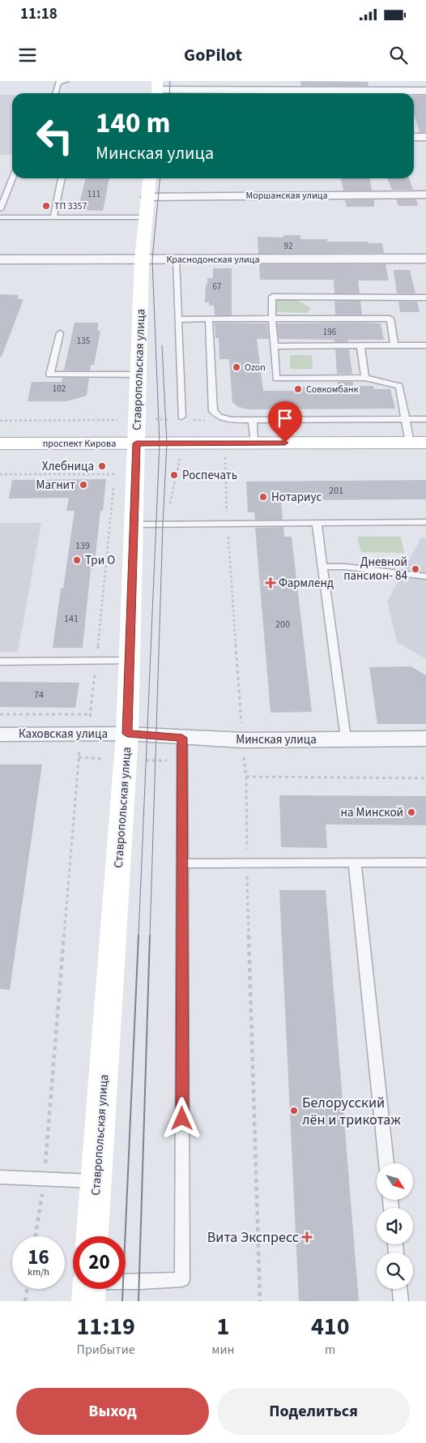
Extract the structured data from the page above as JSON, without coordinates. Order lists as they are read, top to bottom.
{
  "streets": {
    "street": [
      "Моршанская улица",
      "Краснодонская улица",
      "Ставропольская улица",
      "проспект Кирова",
      "Каховская улица",
      "Минская улица"
    ]
  },
  "crossings": [
    ["Моршанская улица", "Ставропольская улица"],
    ["Краснодонская улица", "Ставропольская улица"],
    ["Ставропольская улица", "проспект Кирова"],
    ["Ставропольская улица", "Каховская улица"],
    ["Ставропольская улица", "Минская улица"],
    ["Каховская улица", "Минская улица"]
  ],
  "places": {
    "other": [
      "ТП 3357",
      "Ozon",
      "Совкомбанк",
      "Хлебница",
      "Роспечать",
      "Магнит",
      "Нотариус",
      "Три О",
      "Дневной пансион- 84",
      "на Минской",
      "Белорусский лён и трикотаж"
    ],
    "health": ["Фармленд", "Вита Экспресс"]
  },
  "house_numbers": [
    "111",
    "92",
    "67",
    "196",
    "135",
    "102",
    "201",
    "139",
    "141",
    "200",
    "74"
  ],
  "north": "bottom right",
  "page": {
    "status": "11:18",
    "header": "GoPilot",
    "turn": ["140 m", "Минская улица"],
    "speed": "16 km/h",
    "limit": "20",
    "eta": [
      "11:19",
      "Прибытие",
      "1",
      "мин",
      "410",
      "m"
    ],
    "buttons": ["Выход", "Поделиться"]
  }
}
